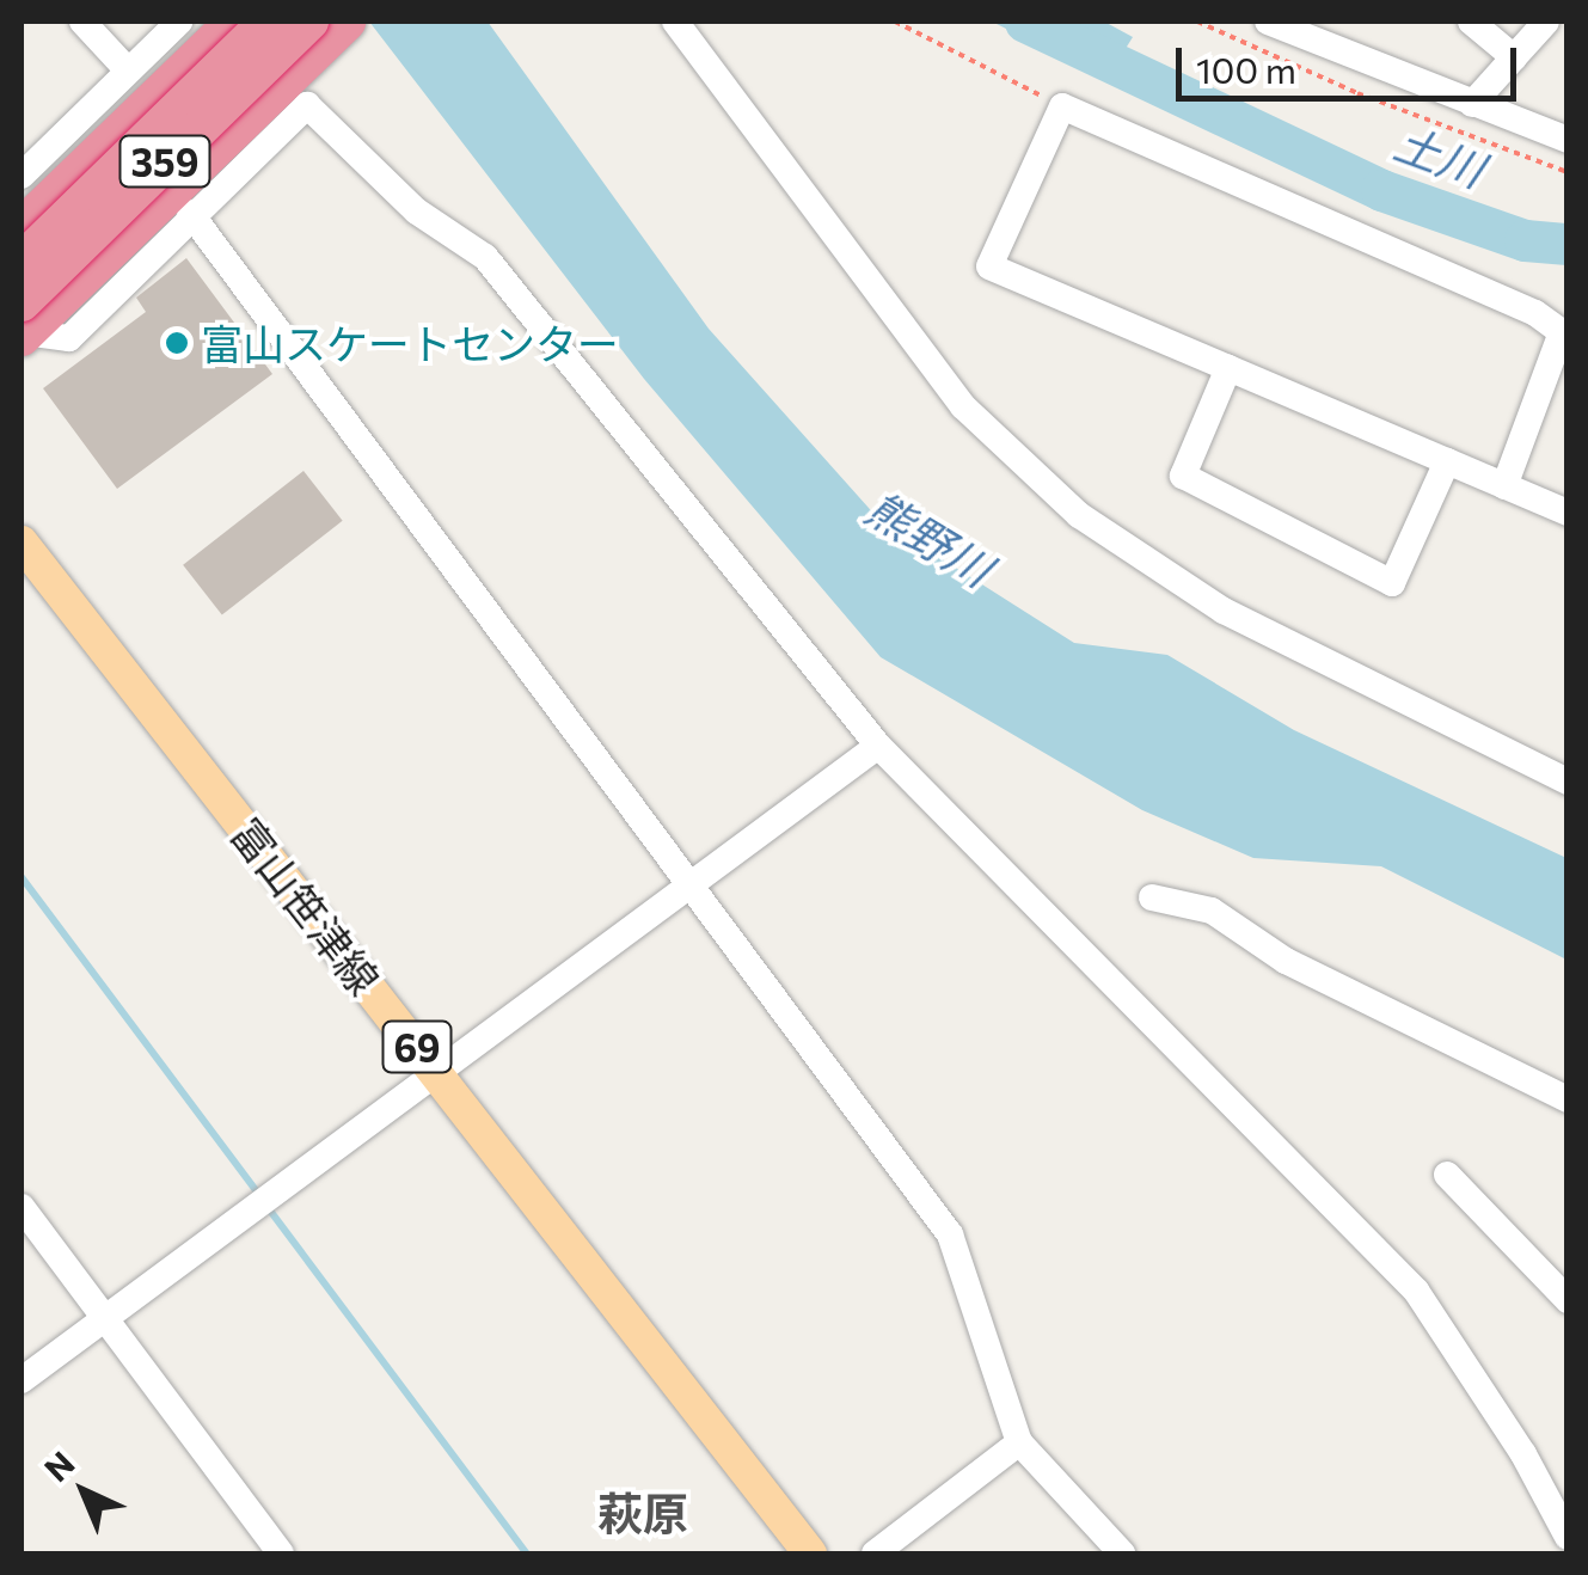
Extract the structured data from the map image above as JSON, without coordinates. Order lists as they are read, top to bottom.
{
  "streets": {
    "highway": ["359"],
    "main road": ["富山笹津線", "69"]
  },
  "districts": ["萩原"],
  "water": ["土川", "熊野川"],
  "places": ["富山スケートセンター"],
  "scale_bar": "100 m",
  "north": "top left"
}
